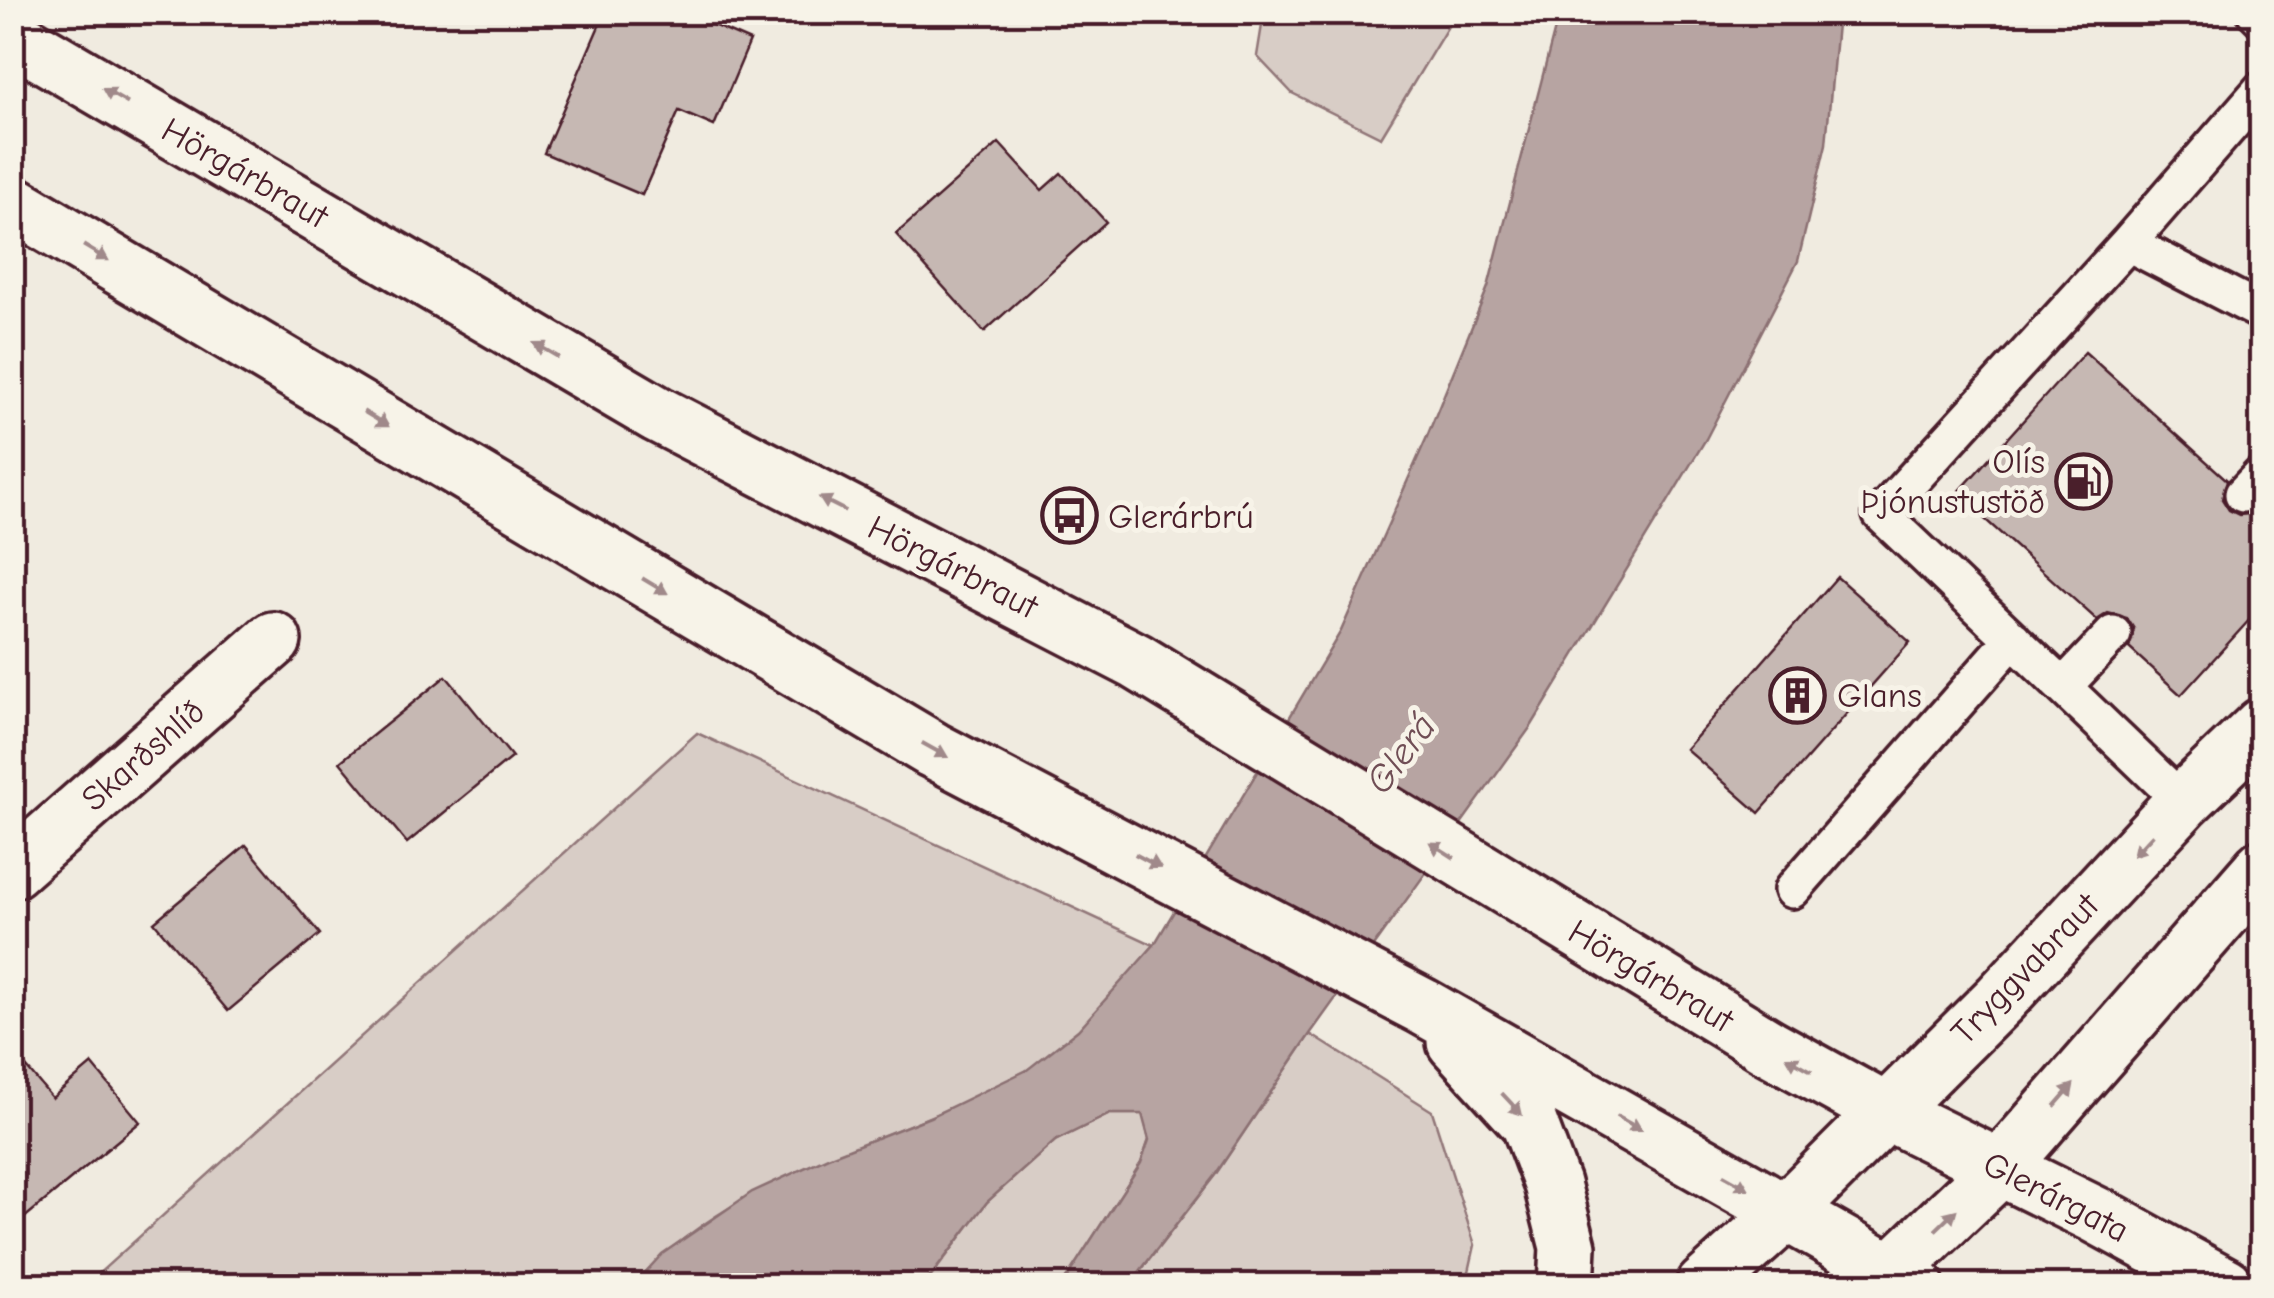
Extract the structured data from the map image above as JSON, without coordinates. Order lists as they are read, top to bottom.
{
  "streets": {
    "main road": [
      "Hörgárbraut",
      "Skarðshlíð",
      "Tryggvabraut",
      "Glerárgata"
    ]
  },
  "crossings": [
    ["Hörgárbraut", "Tryggvabraut"],
    ["Hörgárbraut", "Glerárgata"],
    ["Tryggvabraut", "Glerárgata"]
  ],
  "water": ["Glerá"],
  "places": {
    "fuel station": ["Olís Þjónustustöð"],
    "bus stop": ["Glerárbrú"],
    "building": ["Glans"]
  }
}
